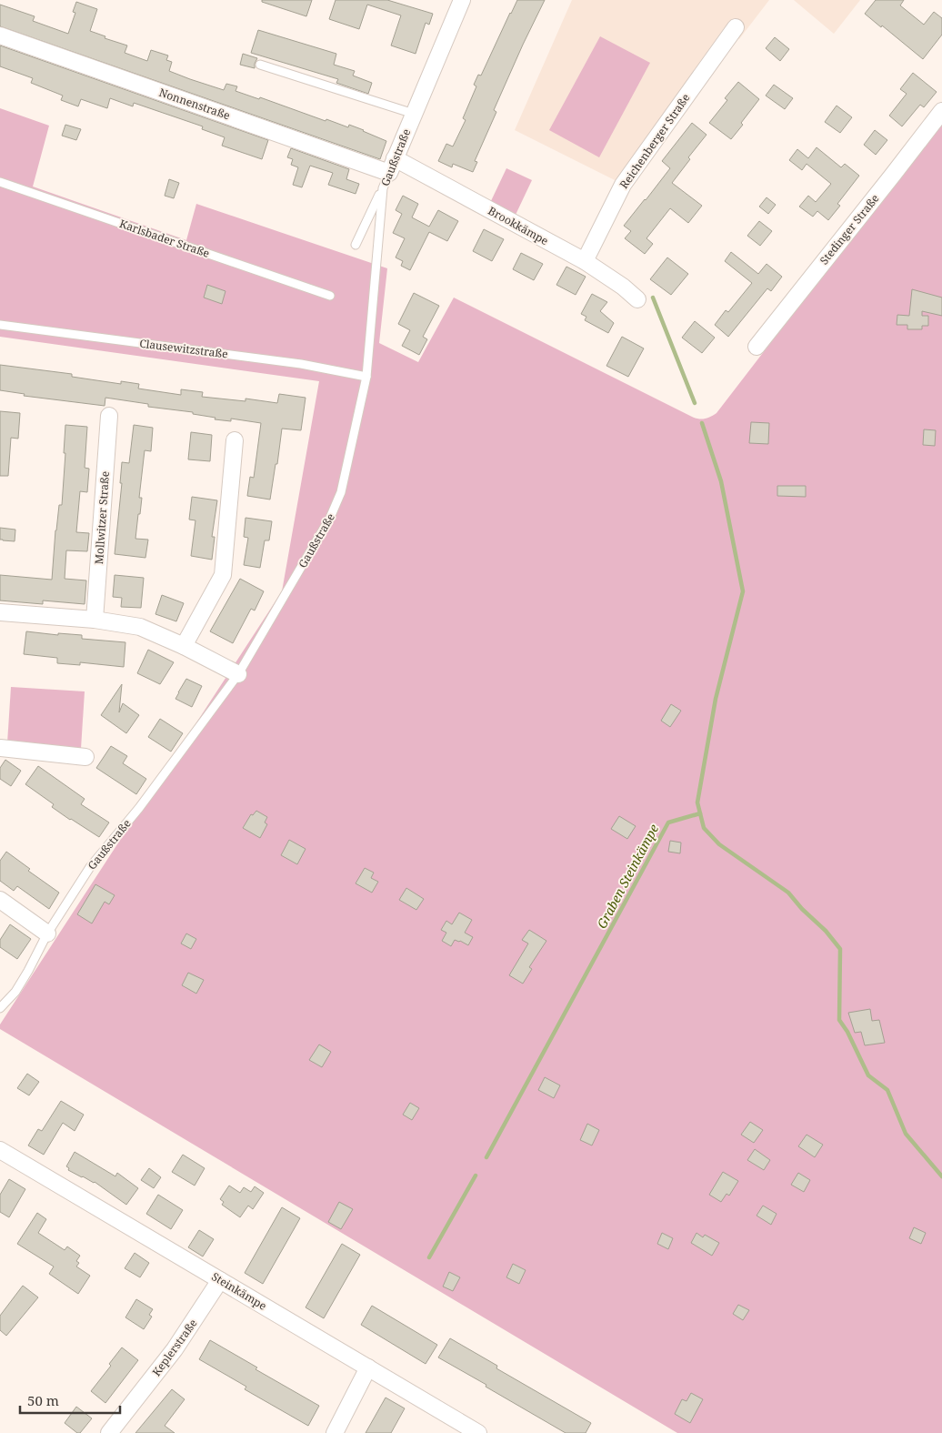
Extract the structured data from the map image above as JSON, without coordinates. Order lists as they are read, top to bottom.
{
  "streets": {
    "street": [
      "Nonnenstraße",
      "Reichenberger Straße",
      "Gaußstraße",
      "Brookkämpe",
      "Stedinger Straße",
      "Mollwitzer Straße",
      "Steinkämpe",
      "Keplerstraße"
    ],
    "lane": ["Karlsbader Straße", "Clausewitzstraße"]
  },
  "crossings": [
    ["Nonnenstraße", "Gaußstraße"],
    ["Reichenberger Straße", "Brookkämpe"],
    ["Gaußstraße", "Brookkämpe"],
    ["Gaußstraße", "Clausewitzstraße"],
    ["Steinkämpe", "Keplerstraße"]
  ],
  "water": ["Graben Steinkämpe"],
  "scale_bar": "50 m"
}
